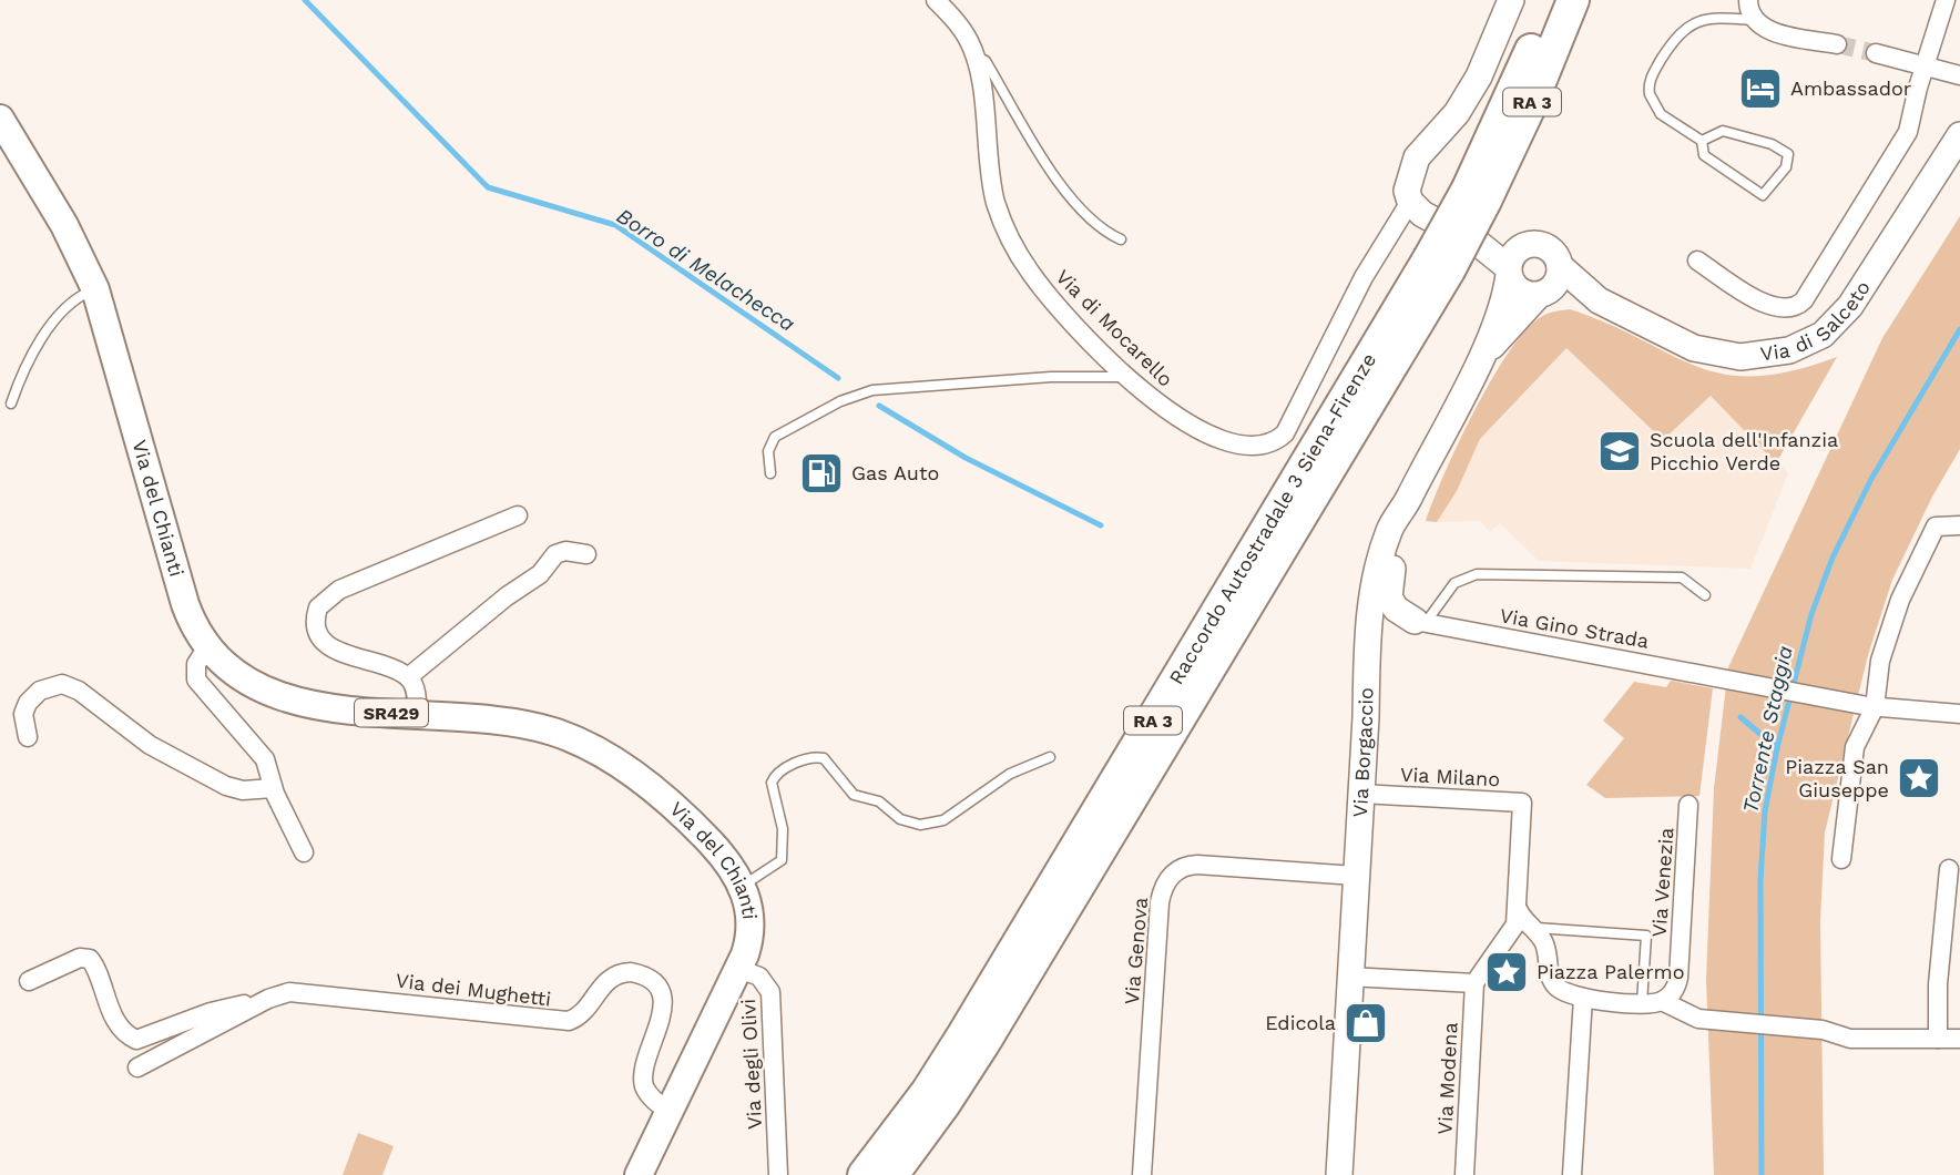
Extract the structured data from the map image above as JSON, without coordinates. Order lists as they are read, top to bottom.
{
  "streets": {
    "highway": ["RA 3", "Raccordo Autostradale 3 Siena-Firenze"],
    "main road": [
      "Via di Salceto",
      "Via del Chianti",
      "SR429",
      "Via Borgaccio"
    ],
    "street": [
      "Via di Mocarello",
      "Via Gino Strada",
      "Via Milano",
      "Via Venezia",
      "Via Genova",
      "Via dei Mughetti",
      "Via degli Olivi",
      "Via Modena"
    ]
  },
  "crossings": [
    ["Via di Salceto", "Via Borgaccio"],
    ["Via del Chianti", "Via dei Mughetti"],
    ["Via del Chianti", "Via degli Olivi"],
    ["Via Borgaccio", "Via Milano"],
    ["Via Borgaccio", "Via Genova"]
  ],
  "water": ["Borro di Melachecca", "Torrente Staggia"],
  "places": {
    "hotel": ["Ambassador"],
    "school or university": ["Scuola dell'Infanzia Picchio Verde"],
    "fuel station": ["Gas Auto"],
    "place": ["Piazza San Giuseppe", "Piazza Palermo"],
    "shop": ["Edicola"]
  }
}
